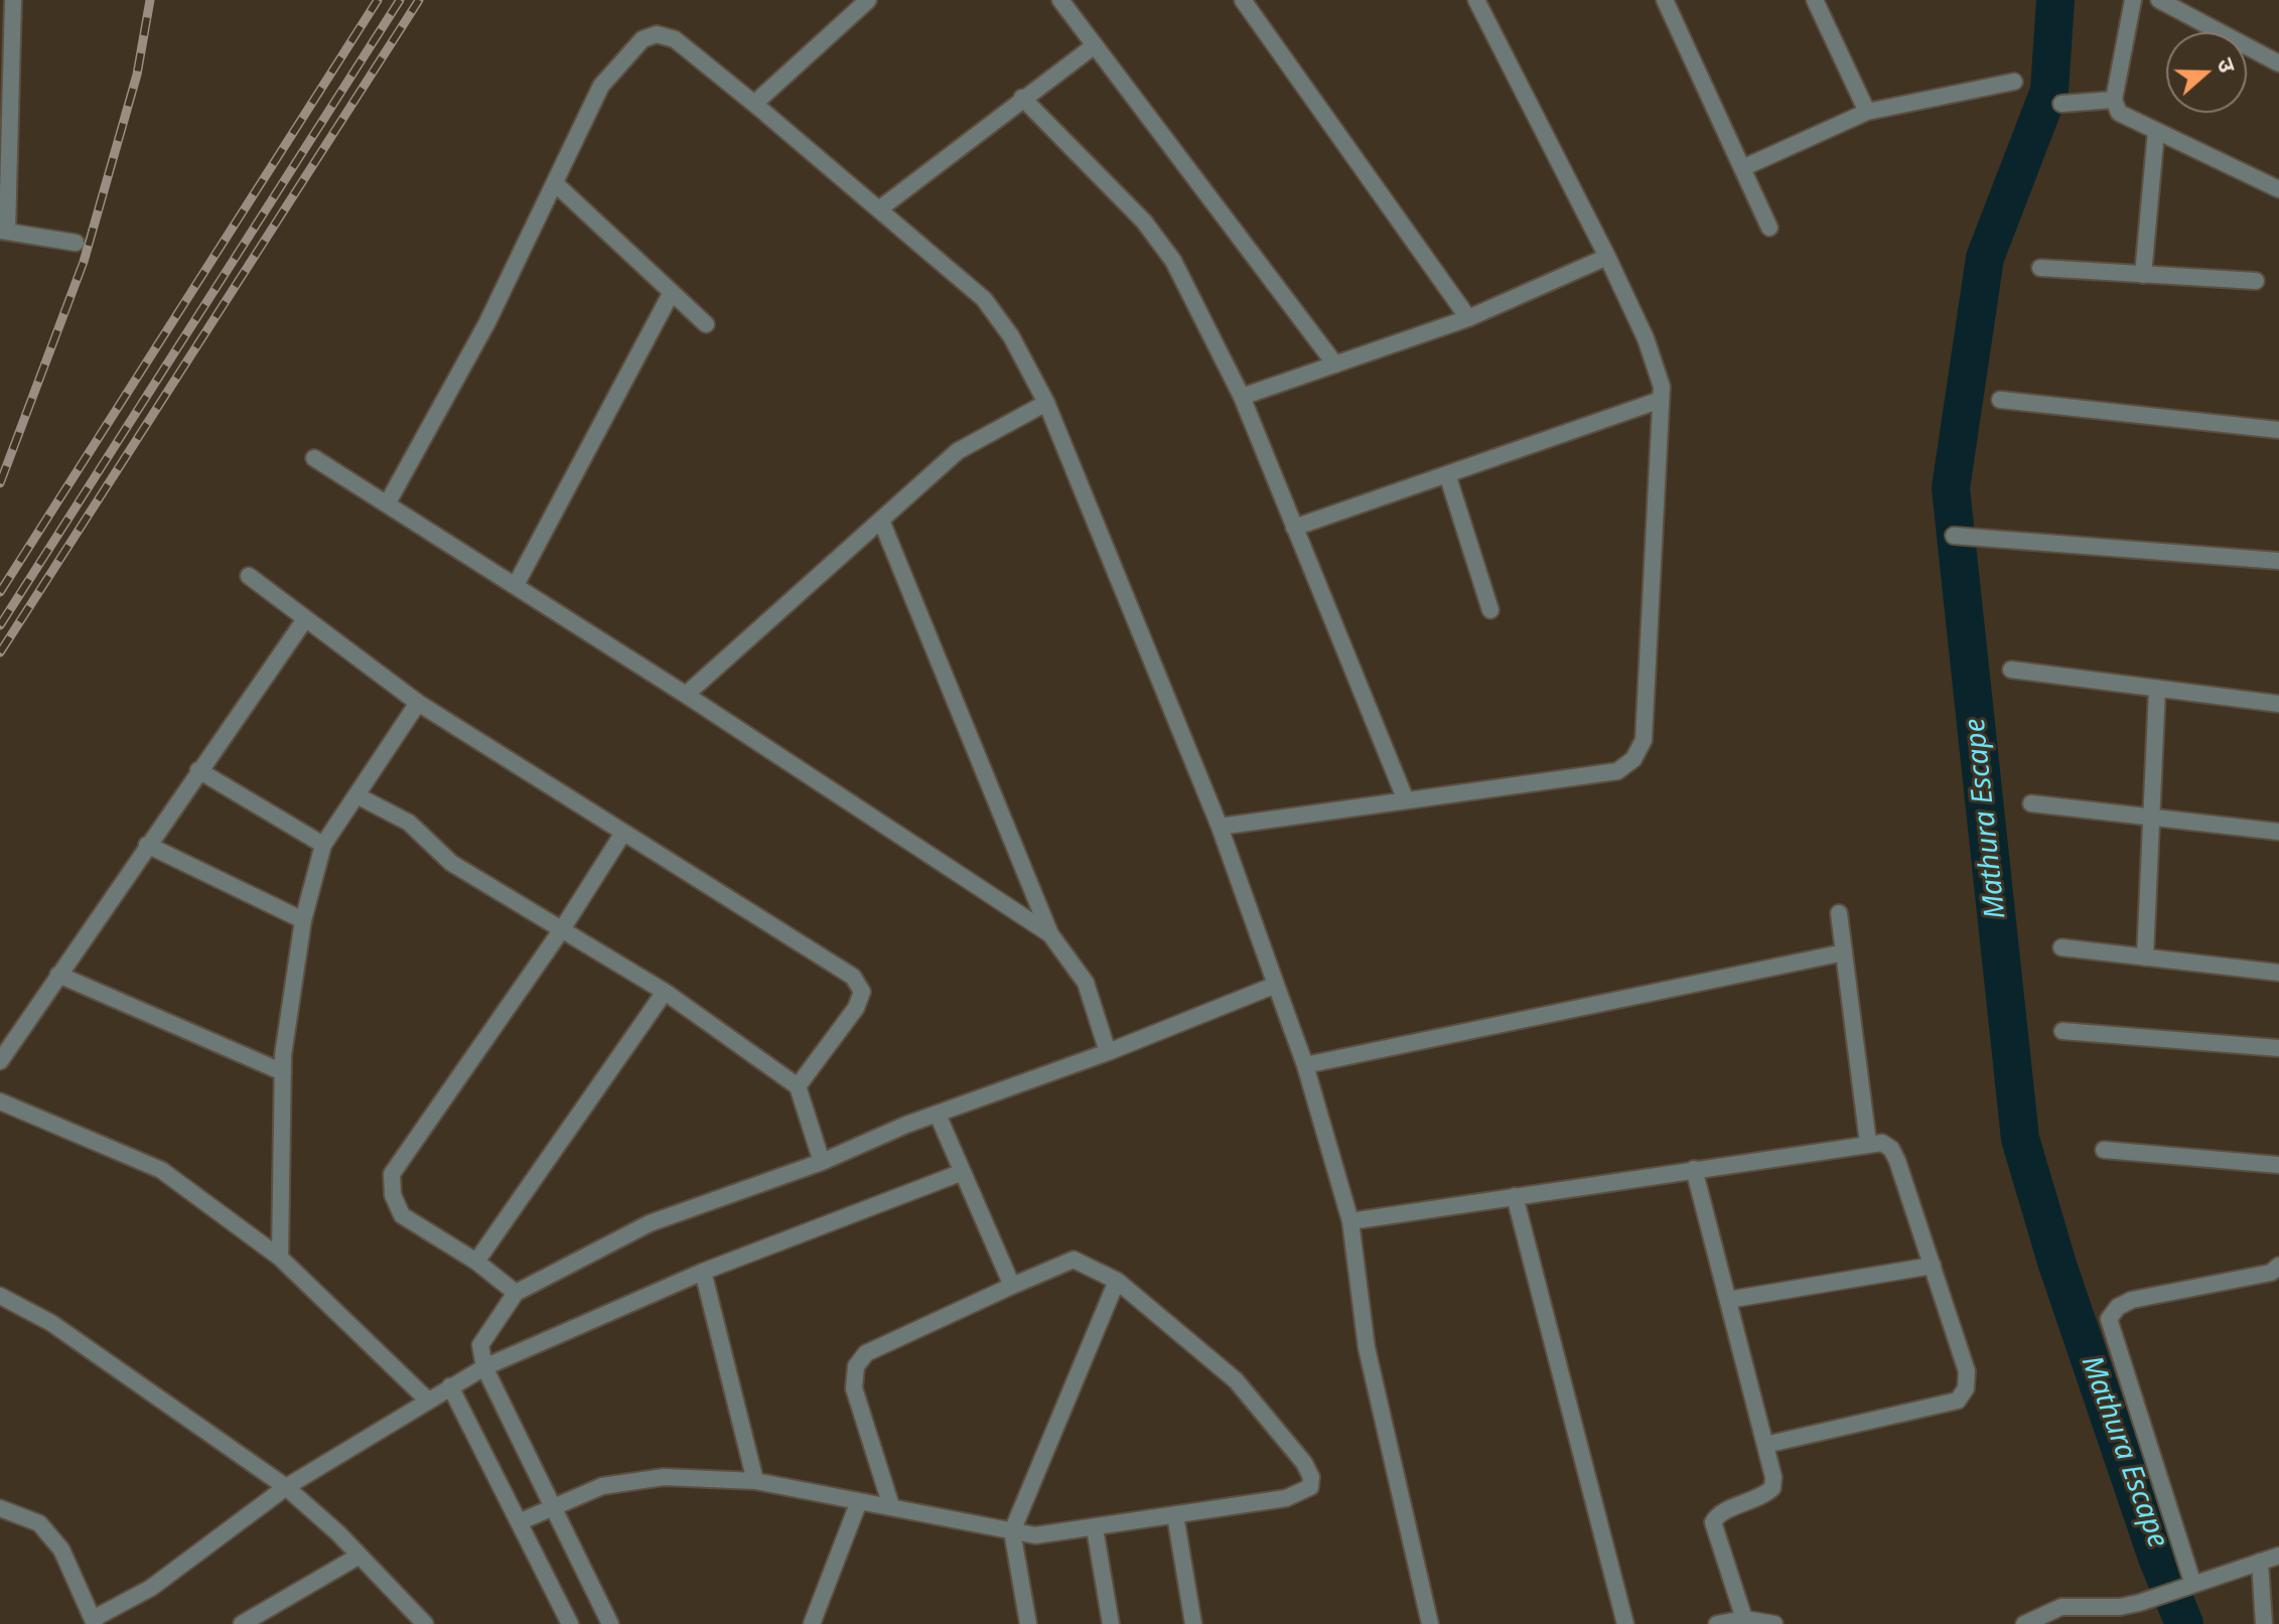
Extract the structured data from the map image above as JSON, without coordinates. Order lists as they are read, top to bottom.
{
  "water": ["Mathura Escape"],
  "north": "right"
}
